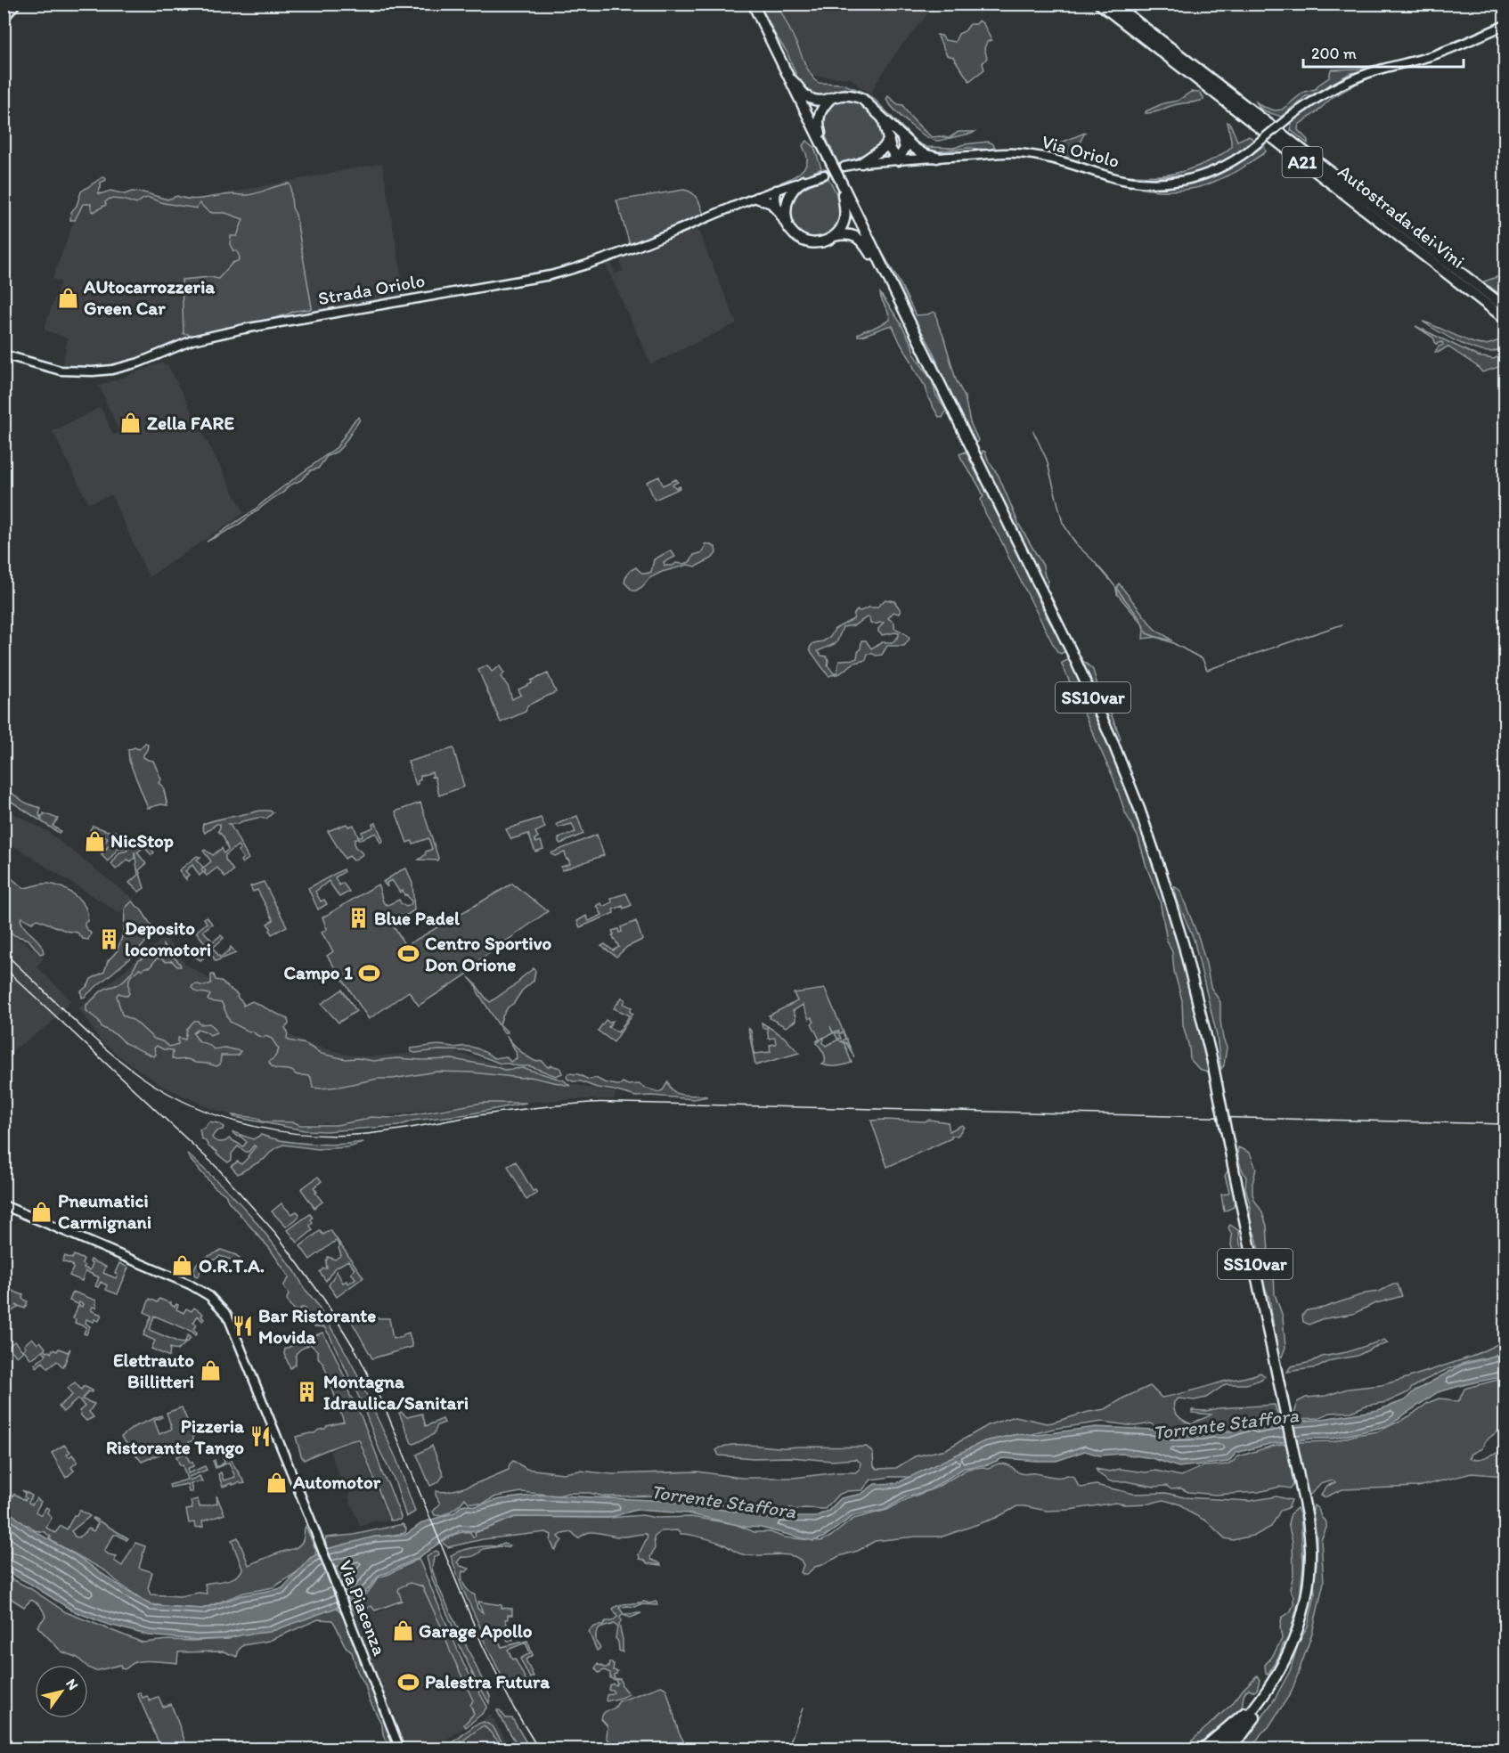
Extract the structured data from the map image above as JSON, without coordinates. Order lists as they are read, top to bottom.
{
  "streets": {
    "highway": ["A21", "Autostrada dei Vini", "SS10var"],
    "street": ["Via Oriolo", "Strada Oriolo", "Via Piacenza"]
  },
  "water": ["Torrente Staffora"],
  "places": {
    "shop": [
      "AUtocarrozzeria Green Car",
      "Zella FARE",
      "NicStop",
      "Pneumatici Carmignani",
      "O.R.T.A.",
      "Elettrauto Billitteri",
      "Automotor",
      "Garage Apollo"
    ],
    "building": ["Blue Padel", "Deposito locomotori", "Montagna Idraulica/Sanitari"],
    "sports": ["Centro Sportivo Don Orione", "Campo 1", "Palestra Futura"],
    "restaurant": ["Bar Ristorante Movida", "Pizzeria Ristorante Tango"]
  },
  "scale_bar": "200 m",
  "north": "top right"
}
